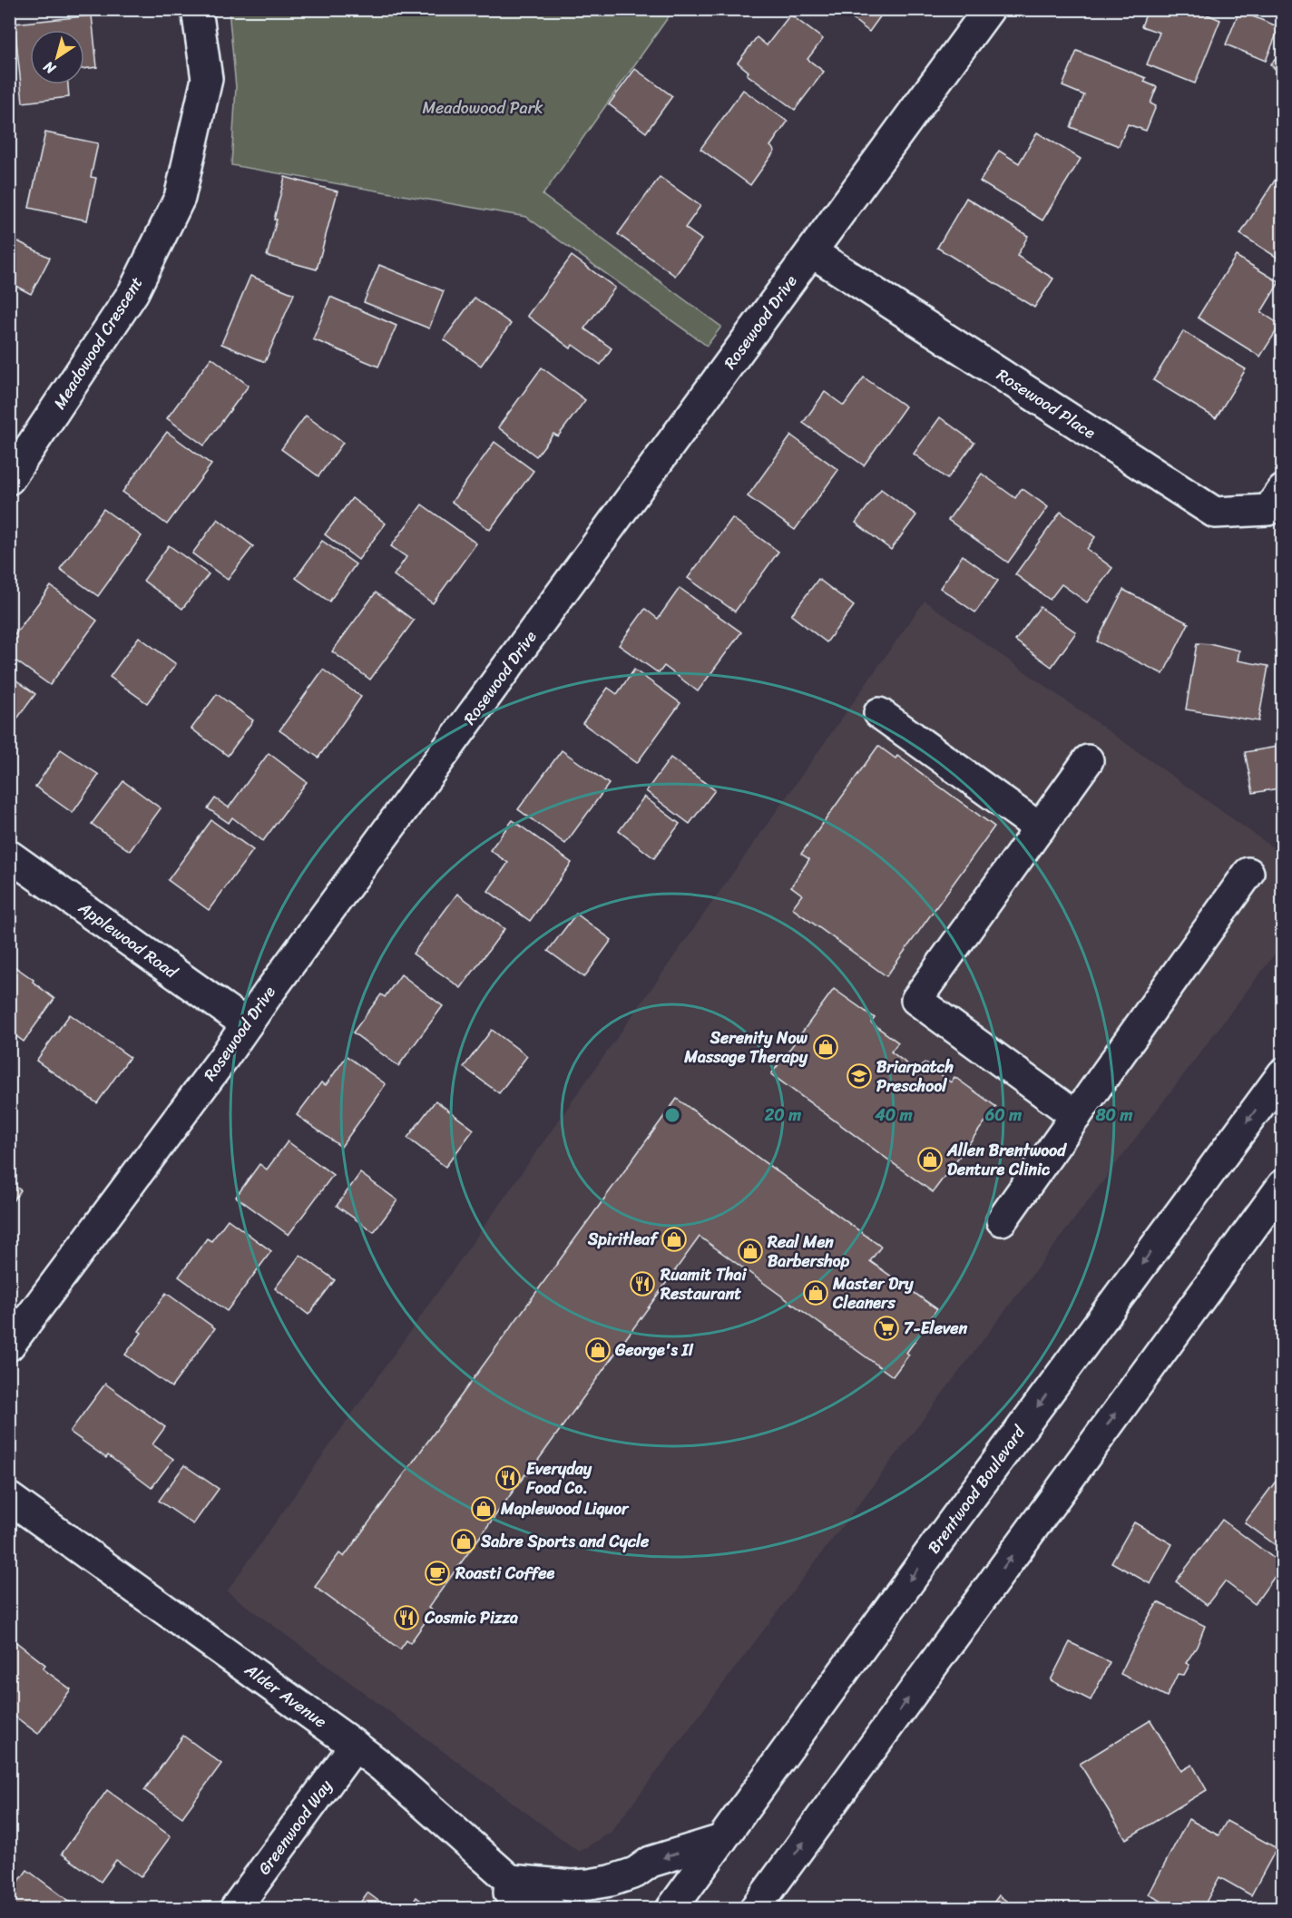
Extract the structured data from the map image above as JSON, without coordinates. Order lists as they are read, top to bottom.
{
  "streets": {
    "street": [
      "Rosewood Drive",
      "Meadowood Crescent",
      "Rosewood Place",
      "Applewood Road",
      "Brentwood Boulevard",
      "Alder Avenue",
      "Greenwood Way"
    ]
  },
  "crossings": [
    ["Rosewood Drive", "Rosewood Place"],
    ["Rosewood Drive", "Applewood Road"],
    ["Alder Avenue", "Greenwood Way"]
  ],
  "parks": ["Meadowood Park"],
  "places": {
    "shop": [
      "Serenity Now Massage Therapy",
      "Allen Brentwood Denture Clinic",
      "Spiritleaf",
      "Real Men Barbershop",
      "Master Dry Cleaners",
      "George's II",
      "Maplewood Liquor",
      "Sabre Sports and Cycle"
    ],
    "school or university": ["Briarpatch Preschool"],
    "restaurant": ["Ruamit Thai Restaurant", "Everyday Food Co.", "Cosmic Pizza"],
    "supermarket": ["7-Eleven"],
    "cafe": ["Roasti Coffee"]
  },
  "north": "bottom left",
  "rings": [
    "20 m",
    "40 m",
    "60 m",
    "80 m"
  ]
}
